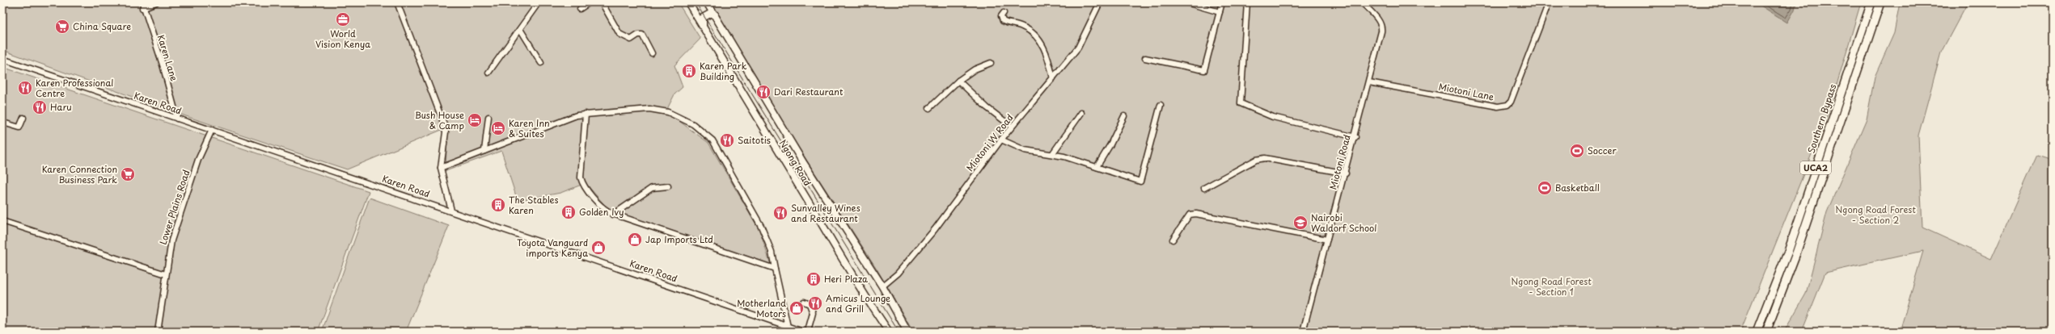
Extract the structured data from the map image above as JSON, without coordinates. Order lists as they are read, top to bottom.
{
  "streets": {
    "highway": ["Southern Bypass", "UCA2"],
    "main road": ["Ngong Road"],
    "street": [
      "Karen Lane",
      "Miotoni Lane",
      "Karen Road",
      "Miotoni W Road",
      "Miotoni Road",
      "Lower Plains Road"
    ]
  },
  "crossings": [
    ["Karen Lane", "Karen Road"],
    ["Miotoni Lane", "Miotoni Road"],
    ["Karen Road", "Lower Plains Road"],
    ["Miotoni W Road", "Ngong Road"]
  ],
  "parks": ["Ngong Road Forest - Section 2", "Ngong Road Forest - Section 1"],
  "places": {
    "office": ["World Vision Kenya"],
    "supermarket": ["China Square", "Karen Connection Business Park"],
    "building": [
      "Karen Park Building",
      "The Stables Karen",
      "Golden Ivy",
      "Heri Plaza"
    ],
    "restaurant": [
      "Karen Professional Centre",
      "Dari Restaurant",
      "Haru",
      "Saitotis",
      "Sunvalley Wines and Restaurant",
      "Amicus Lounge and Grill"
    ],
    "hotel": ["Bush House & Camp", "Karen Inn & Suites"],
    "sports": ["Soccer", "Basketball"],
    "school or university": ["Nairobi Waldorf School"],
    "shop": ["Jap Imports Ltd", "Toyota Vanguard imports Kenya", "Motherland Motors"]
  }
}
